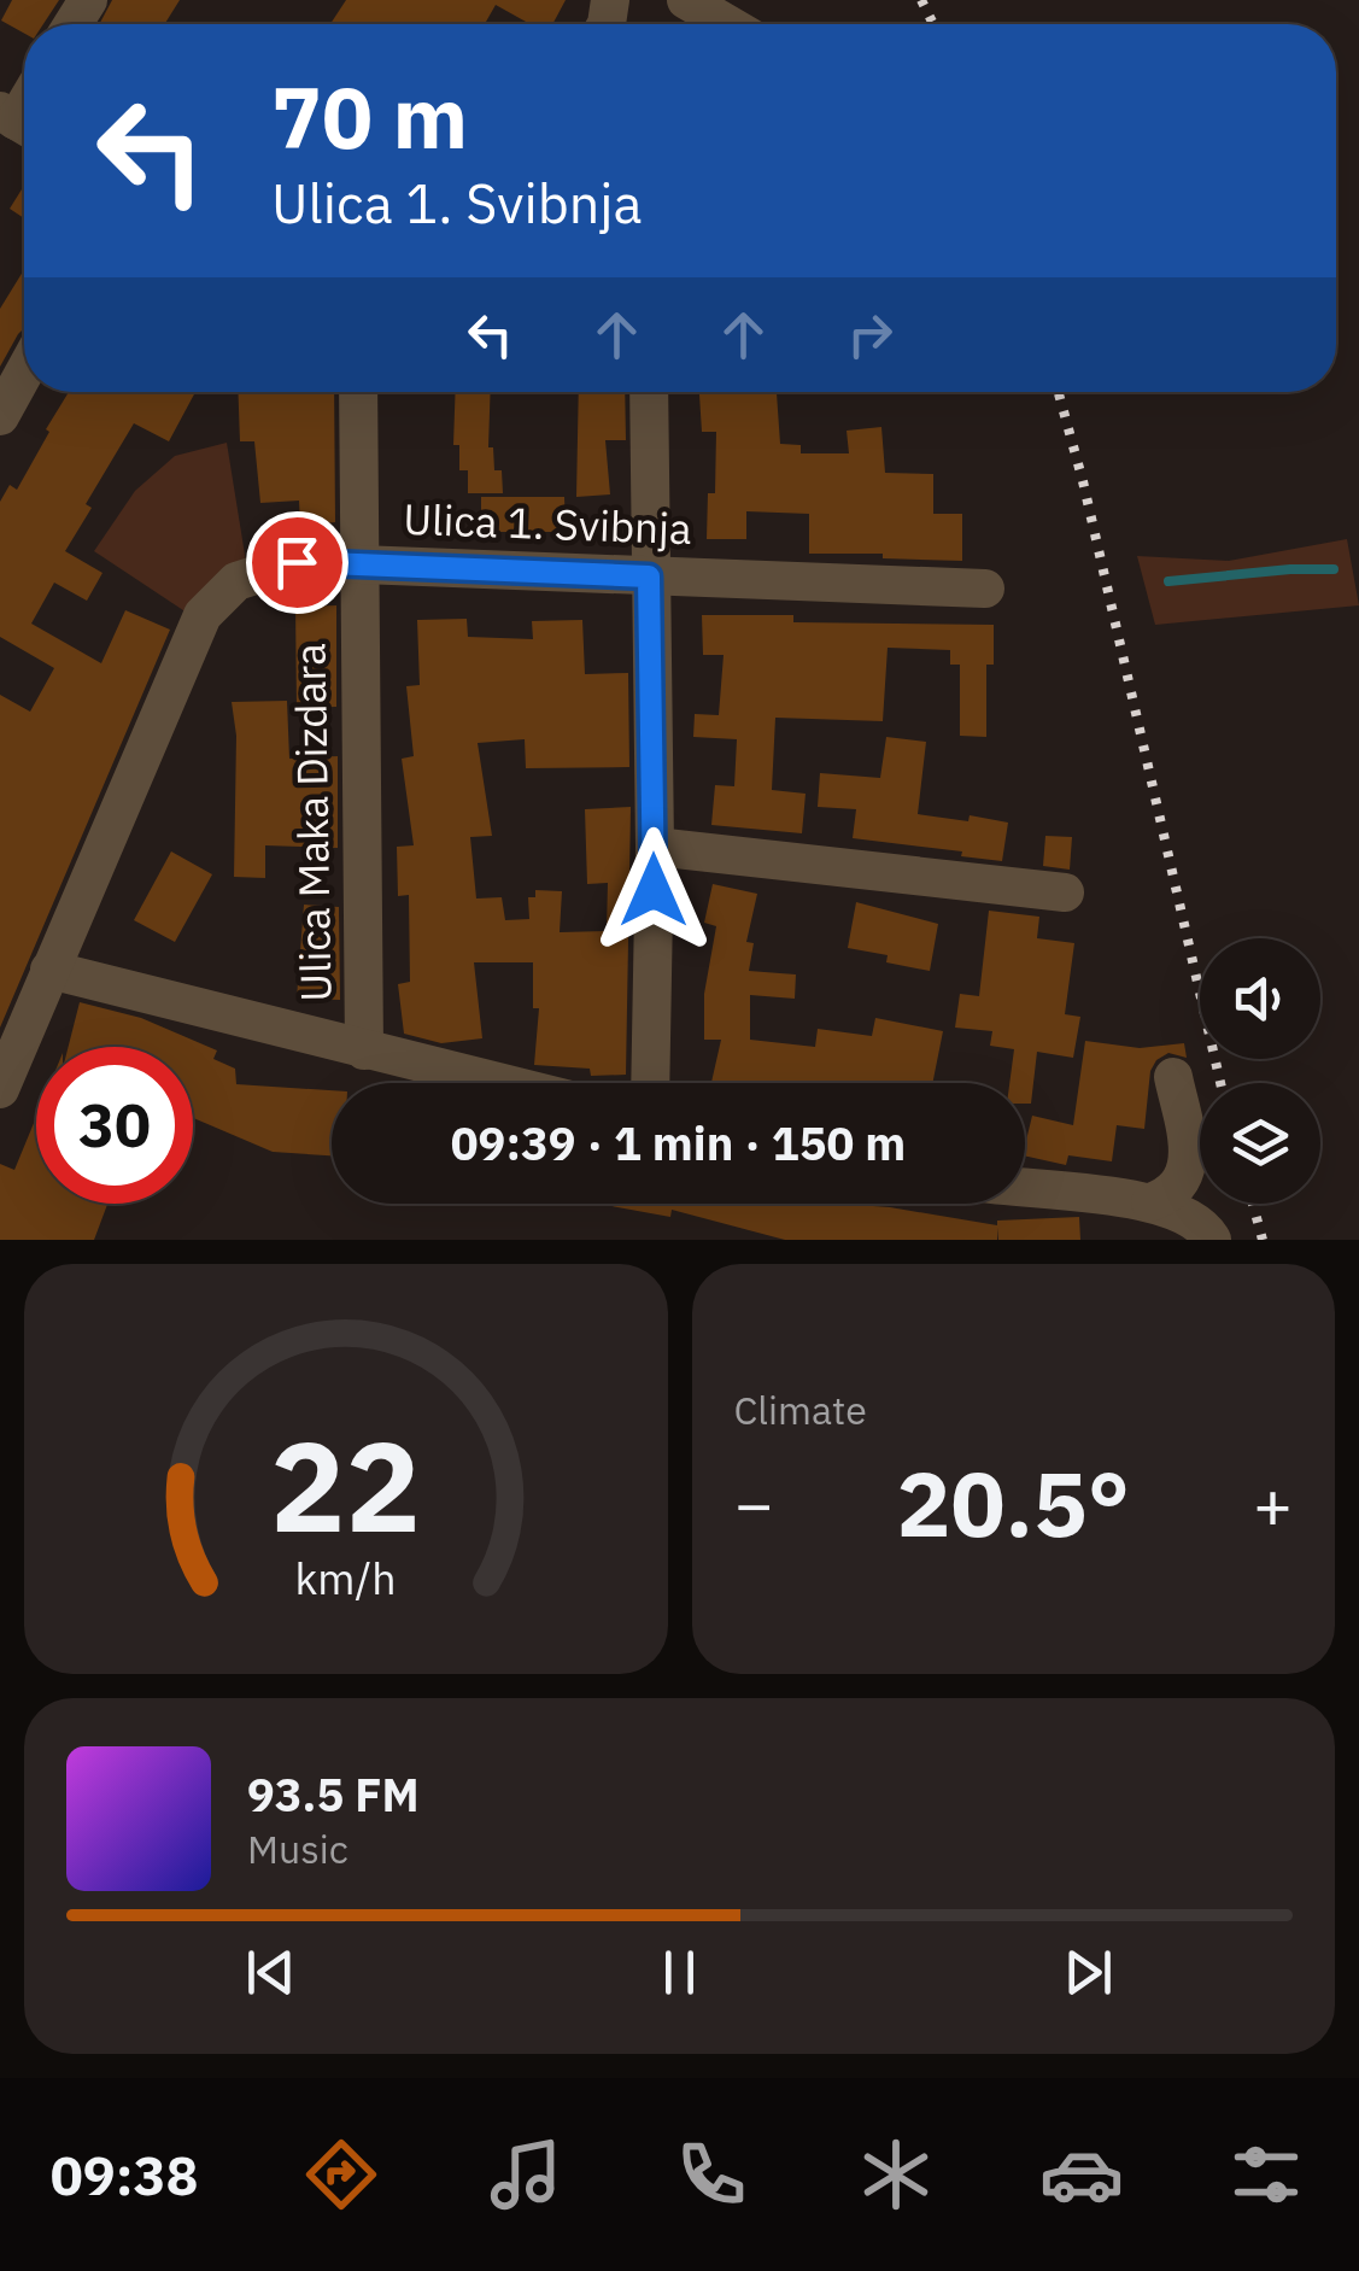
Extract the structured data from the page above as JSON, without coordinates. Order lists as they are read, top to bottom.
{
  "streets": {
    "street": ["Ulica 1. Svibnja", "Ulica Maka Dizdara"]
  },
  "crossings": [
    ["Ulica 1. Svibnja", "Ulica Maka Dizdara"]
  ],
  "page": {
    "turn": ["70 m", "Ulica 1. Svibnja"],
    "limit": "30",
    "trip": "09:39 · 1 min · 150 m",
    "tile": "Climate",
    "heat": ["−", "20.5°", "+"],
    "song": ["93.5 FM", "Music"],
    "tabs": "09:38",
    "gauge": ["22", "km/h"]
  }
}
